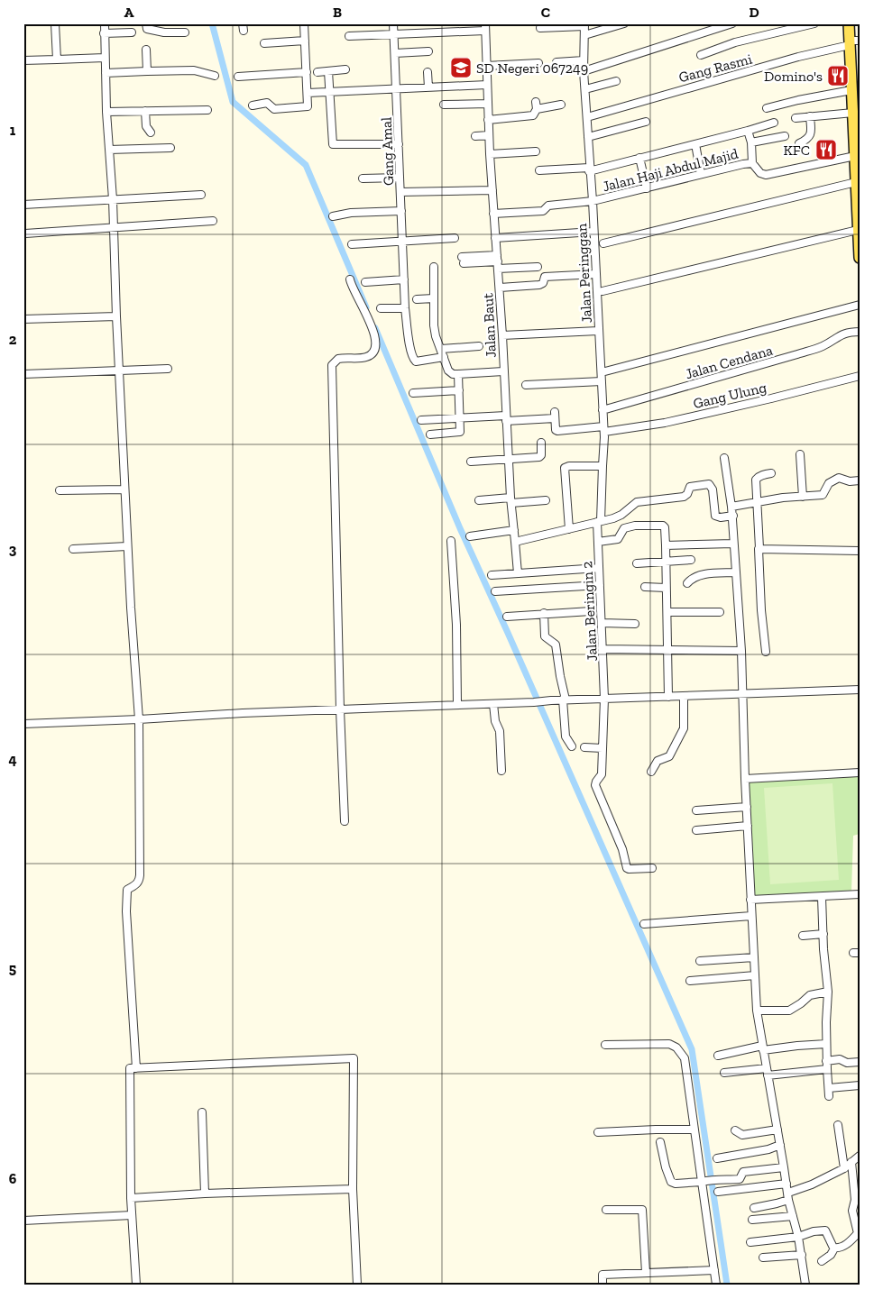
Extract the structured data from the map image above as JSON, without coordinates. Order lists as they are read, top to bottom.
{
  "streets": {
    "street": [
      "Gang Rasmi",
      "Gang Amal",
      "Jalan Haji Abdul Majid",
      "Jalan Peringgan",
      "Jalan Baut",
      "Jalan Cendana",
      "Gang Ulung",
      "Jalan Beringin 2"
    ]
  },
  "crossings": [
    ["Gang Rasmi", "Jalan Peringgan"],
    ["Jalan Haji Abdul Majid", "Jalan Peringgan"],
    ["Jalan Haji Abdul Majid", "Jalan Baut"],
    ["Jalan Peringgan", "Jalan Cendana"],
    ["Jalan Peringgan", "Gang Ulung"],
    ["Jalan Peringgan", "Jalan Beringin 2"],
    ["Jalan Baut", "Gang Ulung"]
  ],
  "places": {
    "school or university": ["SD Negeri 067249"],
    "restaurant": ["Domino's", "KFC"]
  },
  "grid": {
    "columns": [
      "A",
      "B",
      "C",
      "D"
    ],
    "rows": [
      "1",
      "2",
      "3",
      "4",
      "5",
      "6"
    ]
  }
}
